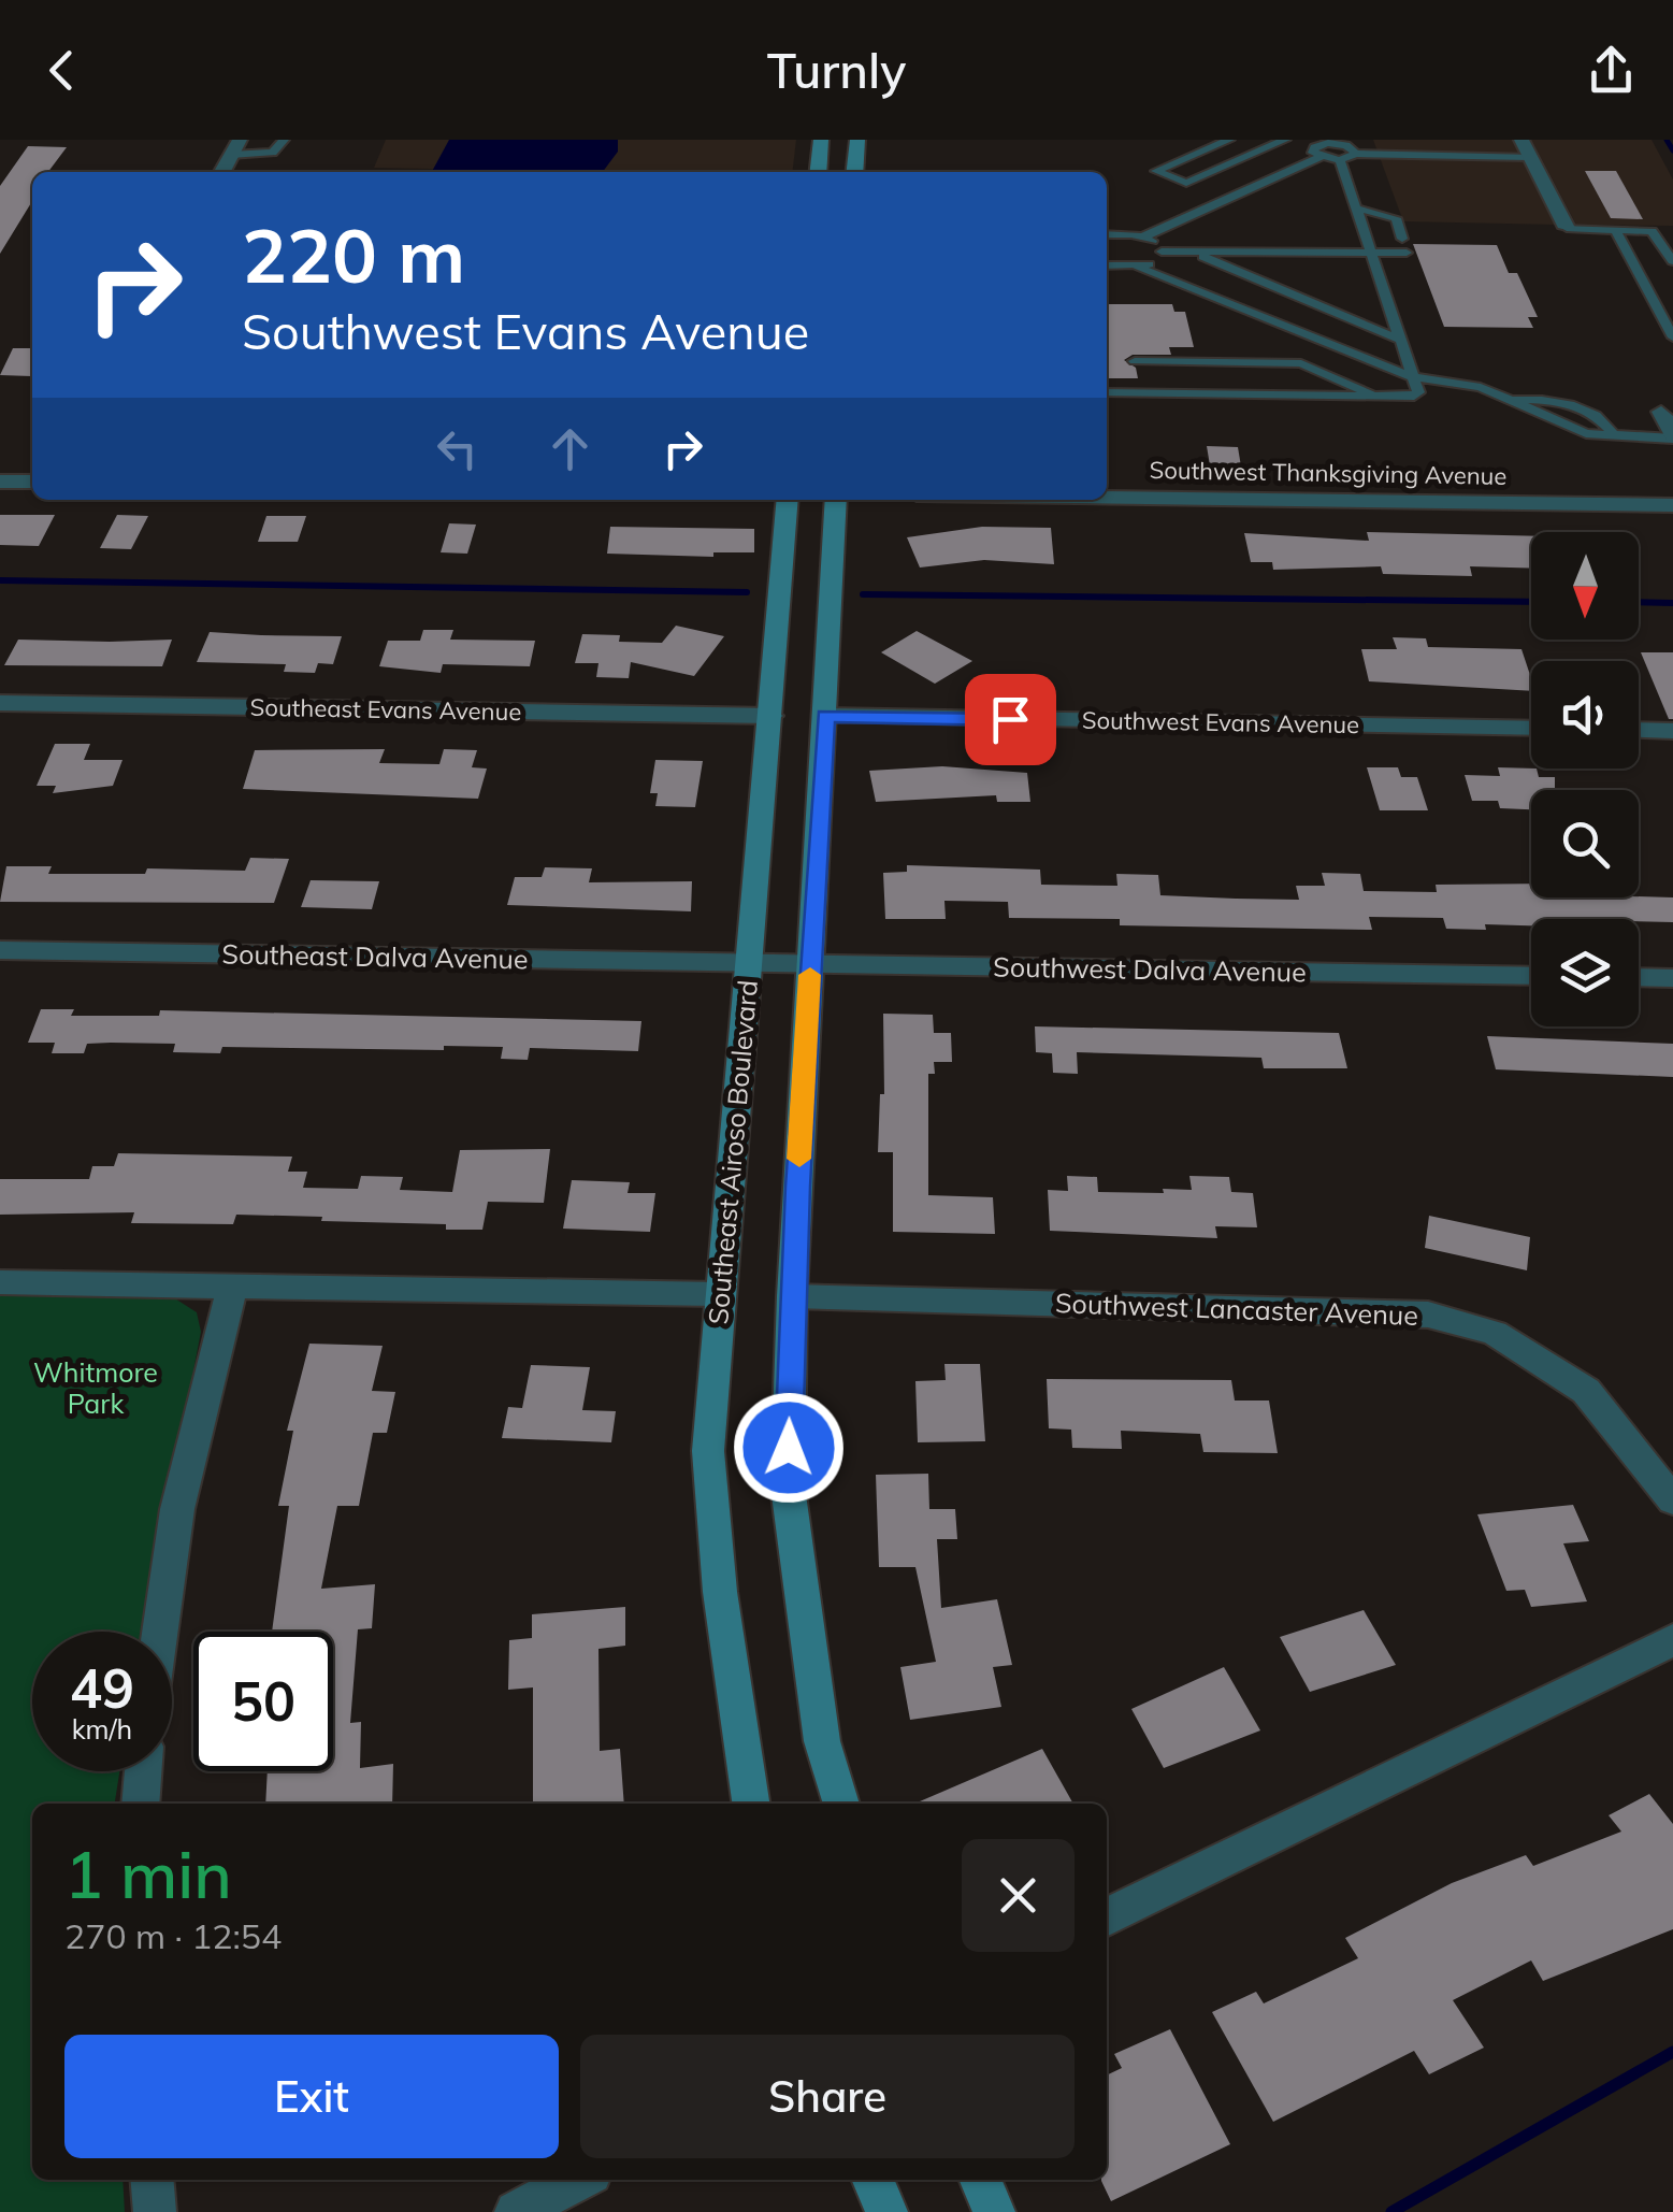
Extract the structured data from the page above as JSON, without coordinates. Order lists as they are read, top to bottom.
{
  "streets": {
    "main road": ["Southeast Airoso Boulevard"],
    "street": [
      "Southwest Thanksgiving Avenue",
      "Southeast Evans Avenue",
      "Southwest Evans Avenue",
      "Southeast Dalva Avenue",
      "Southwest Dalva Avenue",
      "Southwest Lancaster Avenue"
    ]
  },
  "crossings": [
    ["Southeast Evans Avenue", "Southeast Airoso Boulevard"],
    ["Southeast Dalva Avenue", "Southwest Dalva Avenue"],
    ["Southeast Dalva Avenue", "Southeast Airoso Boulevard"],
    ["Southwest Dalva Avenue", "Southeast Airoso Boulevard"]
  ],
  "parks": ["Whitmore Park"],
  "north": "bottom",
  "page": {
    "header": "Turnly",
    "turn": ["220 m", "Southwest Evans Avenue"],
    "speed": "49 km/h",
    "limit": "50",
    "heading": ["1 min", "270 m · 12:54"],
    "buttons": ["Exit", "Share"]
  }
}
